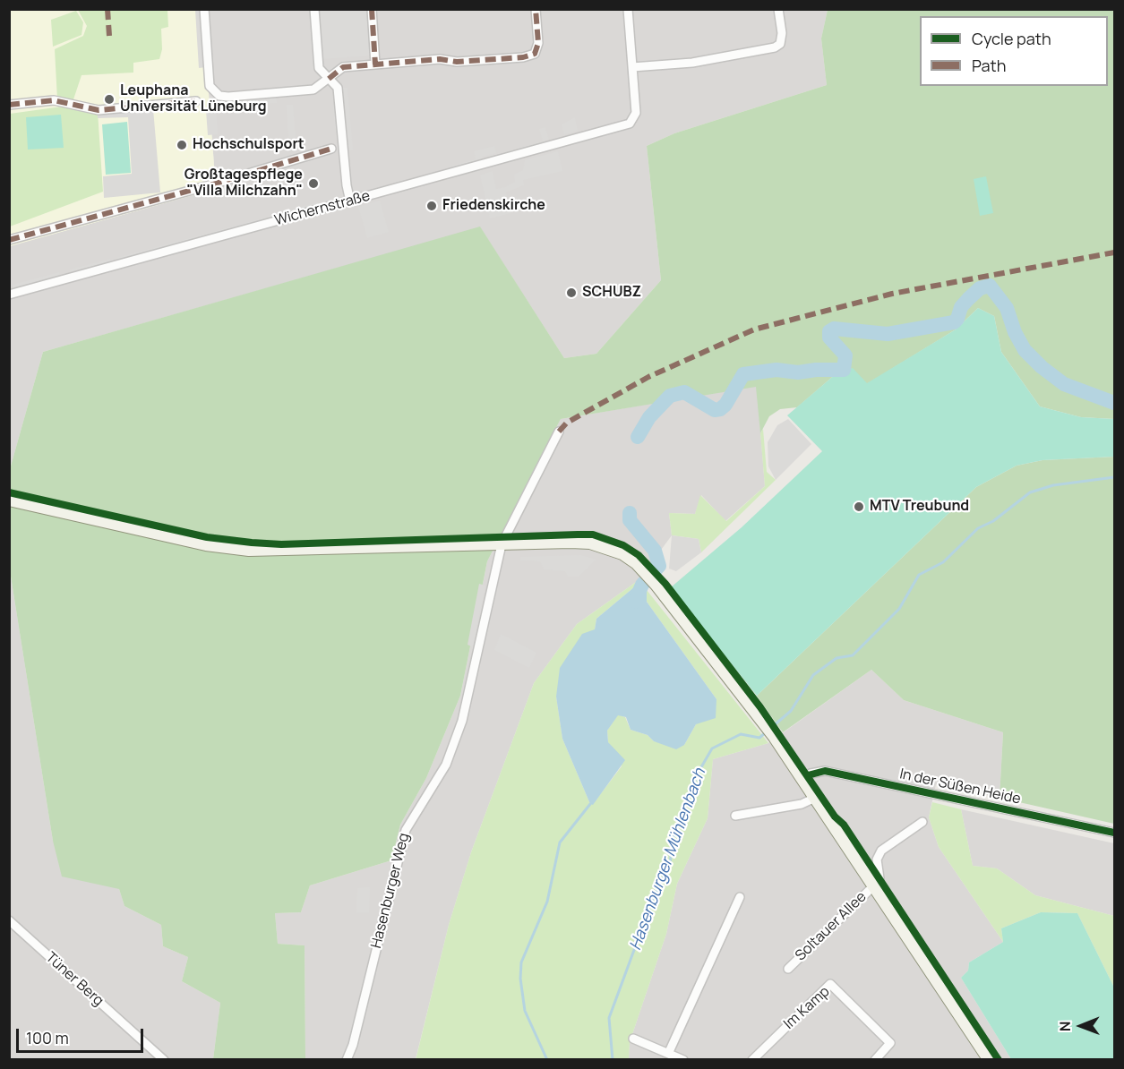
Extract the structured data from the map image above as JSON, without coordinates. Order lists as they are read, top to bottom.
{
  "streets": {
    "street": [
      "Wichernstraße",
      "In der Süßen Heide",
      "Hasenburger Weg",
      "Soltauer Allee",
      "Tüner Berg",
      "Im Kamp"
    ]
  },
  "crossings": [
    ["In der Süßen Heide", "Soltauer Allee"],
    ["Hasenburger Weg", "Soltauer Allee"]
  ],
  "water": ["Hasenburger Mühlenbach"],
  "places": [
    "Leuphana Universität Lüneburg",
    "Hochschulsport",
    "Großtagespflege \"Villa Milchzahn\"",
    "Friedenskirche",
    "SCHUBZ",
    "MTV Treubund"
  ],
  "legend": ["Cycle path", "Path"],
  "scale_bar": "100 m",
  "north": "left"
}
